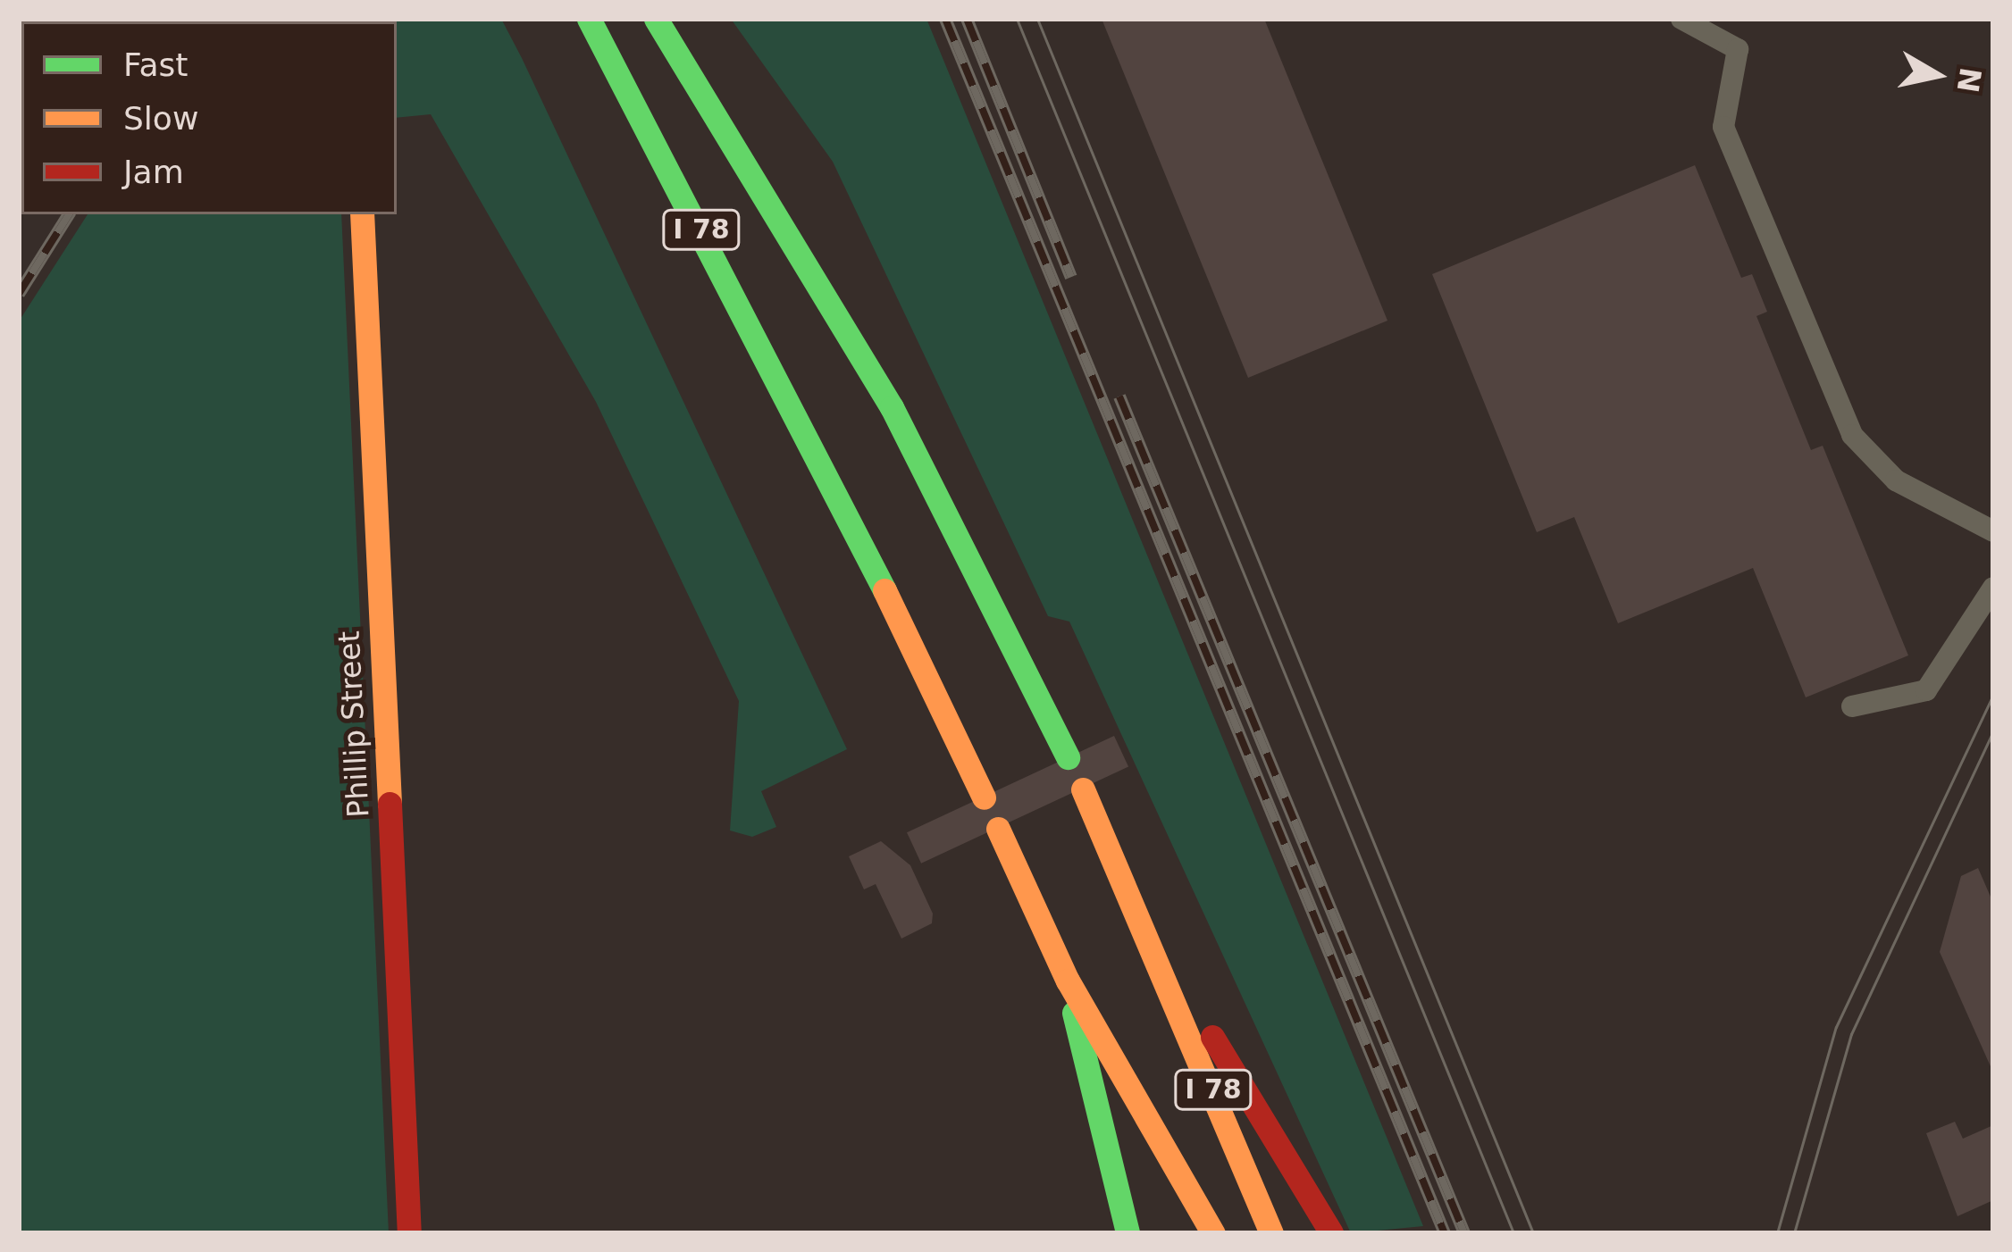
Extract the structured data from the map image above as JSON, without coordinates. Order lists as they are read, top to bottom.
{
  "streets": {
    "main road": ["I 78", "Phillip Street"]
  },
  "legend": ["Fast", "Slow", "Jam"],
  "north": "right"
}
